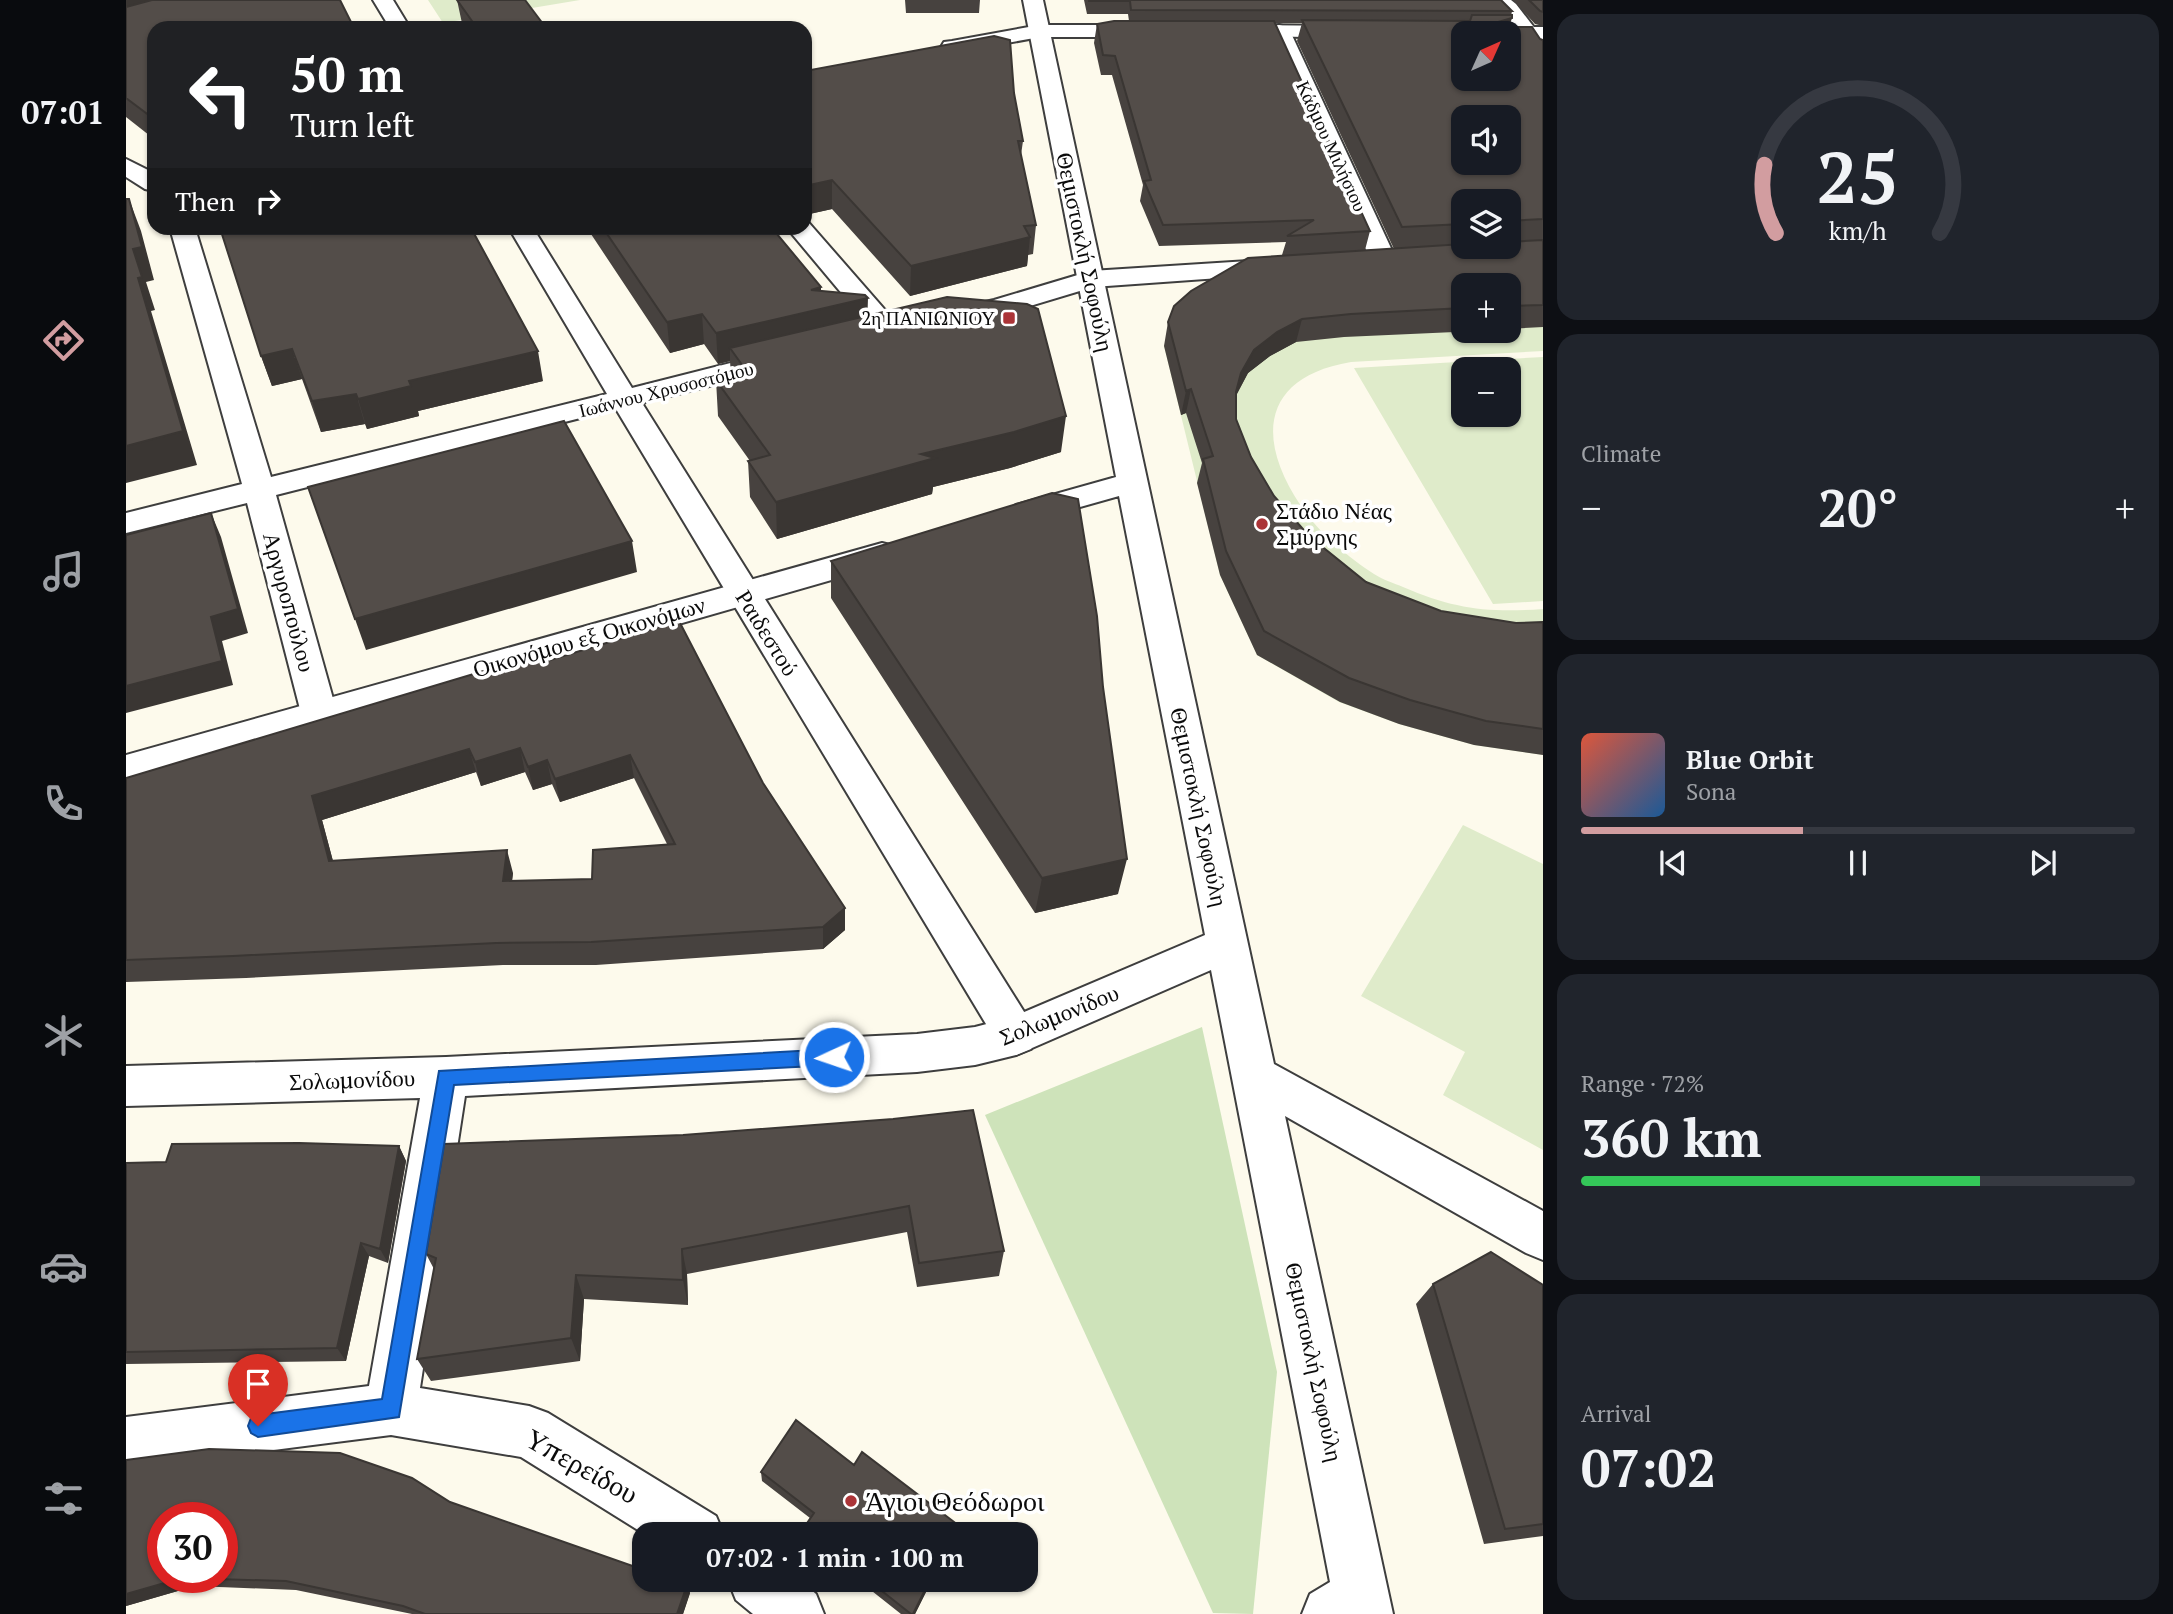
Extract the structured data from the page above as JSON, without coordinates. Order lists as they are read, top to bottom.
{
  "streets": {
    "street": [
      "Κάδμου Μιλήσιου",
      "Θεμιστοκλή Σοφούλη",
      "Ιωάννου Χρυσοστόμου",
      "Αργυροπούλου",
      "Ραιδεστού",
      "Οικονόμου εξ Οικονόμων",
      "Σολωμονίδου",
      "Υπερείδου"
    ]
  },
  "crossings": [
    ["Θεμιστοκλή Σοφούλη", "Σολωμονίδου"],
    ["Ιωάννου Χρυσοστόμου", "Αργυροπούλου"],
    ["Ιωάννου Χρυσοστόμου", "Ραιδεστού"],
    ["Αργυροπούλου", "Οικονόμου εξ Οικονόμων"],
    ["Ραιδεστού", "Οικονόμου εξ Οικονόμων"],
    ["Ραιδεστού", "Σολωμονίδου"]
  ],
  "places": {
    "transit": ["2η ΠΑΝΙΩΝΙΟΥ"],
    "other": ["Στάδιο Νέας Σμύρνης", "Άγιοι Θεόδωροι"]
  },
  "north": "top right",
  "page": {
    "tabs": "07:01",
    "map_buttons": ["+", "−"],
    "turn": ["50 m", "Turn left"],
    "then": "Then",
    "tile": [
      "Climate",
      ["Range · 72%", "360 km"],
      ["Arrival", "07:02"]
    ],
    "heat": ["−", "20°", "+"],
    "song": ["Blue Orbit", "Sona"],
    "limit": "30",
    "trip": "07:02 · 1 min · 100 m",
    "gauge": ["25", "km/h"]
  }
}
